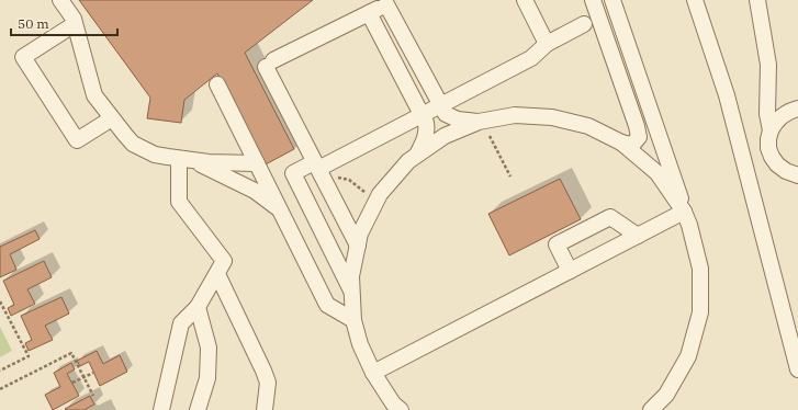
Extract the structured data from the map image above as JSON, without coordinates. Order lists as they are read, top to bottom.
{
  "scale_bar": "50 m"
}
